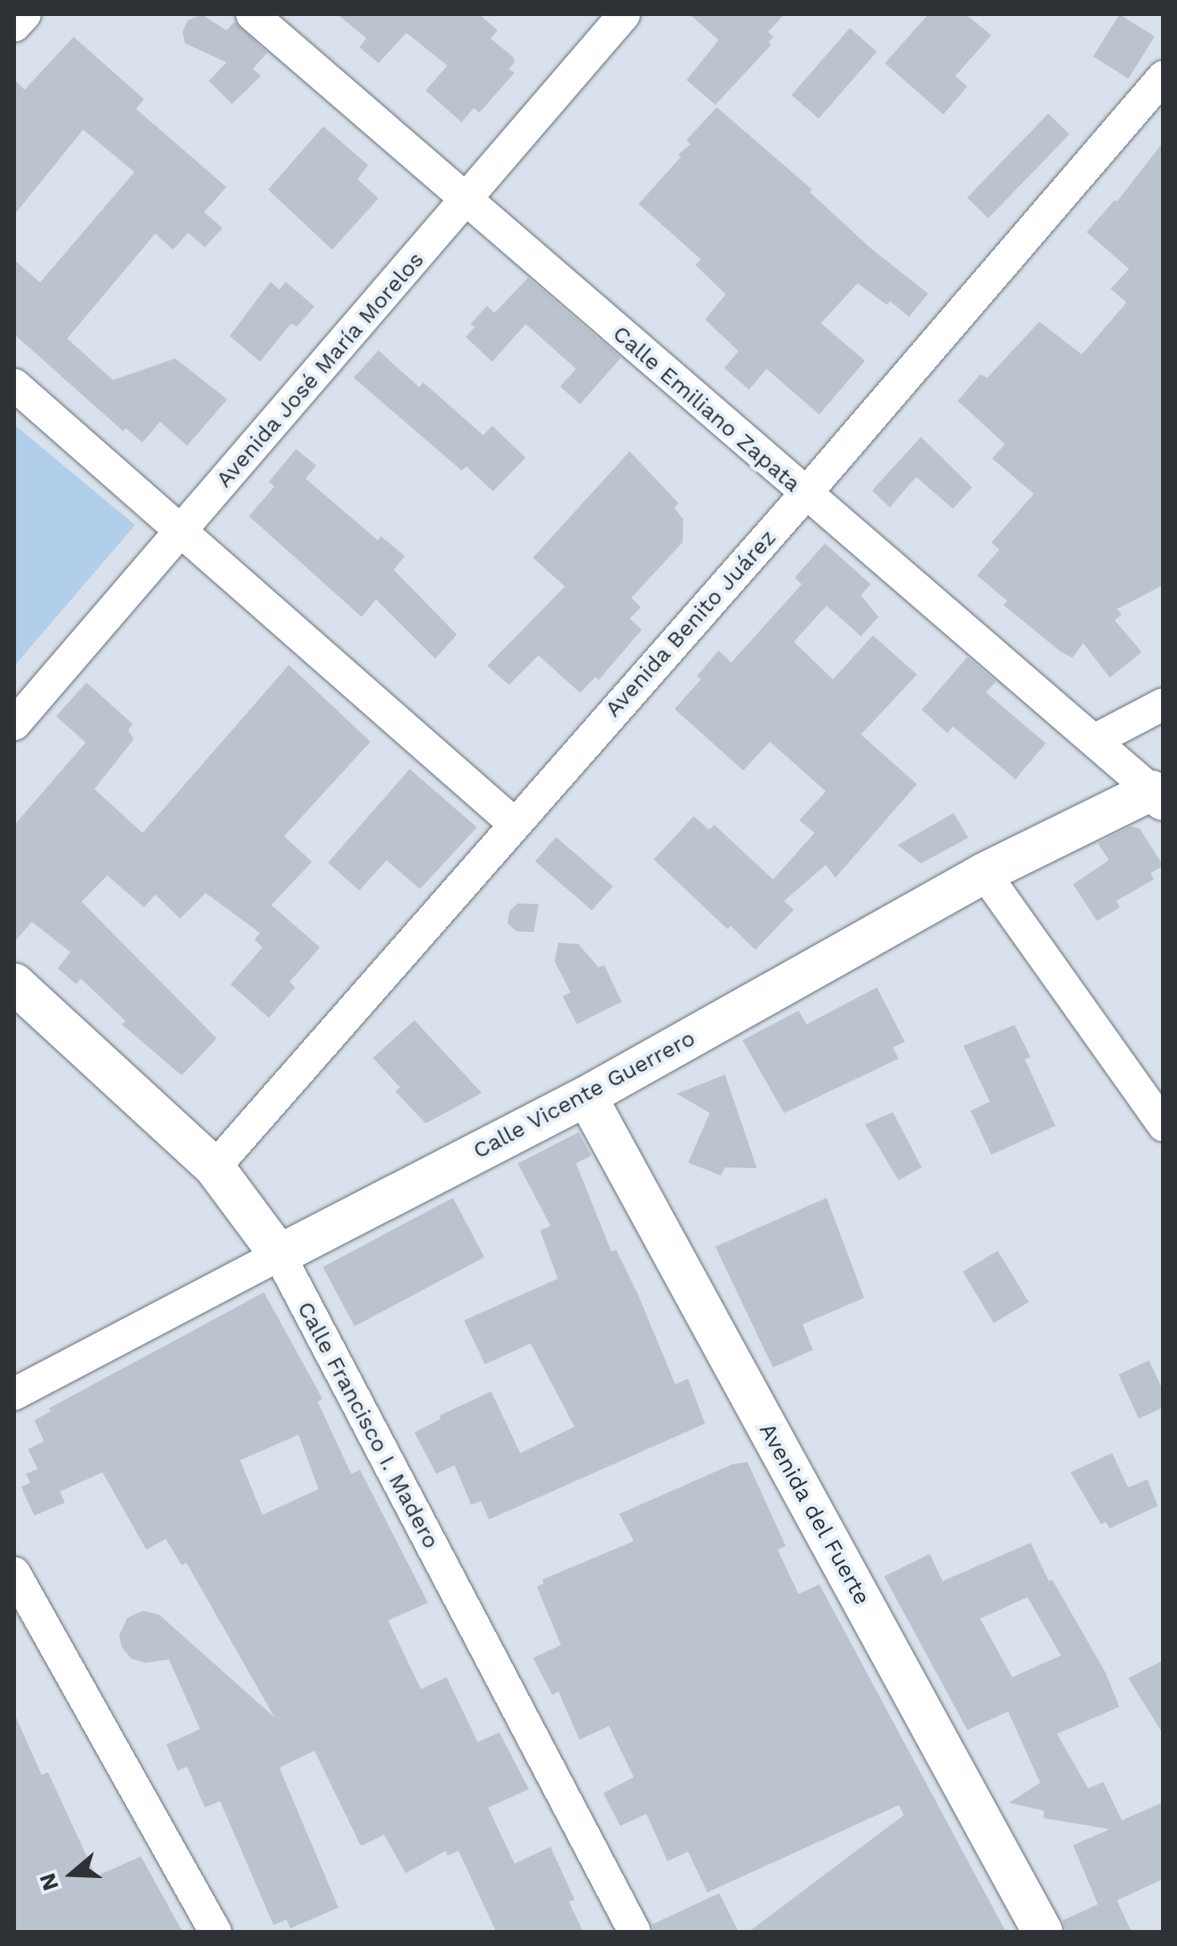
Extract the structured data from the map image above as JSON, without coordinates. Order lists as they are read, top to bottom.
{
  "streets": {
    "street": [
      "Avenida José María Morelos",
      "Calle Emiliano Zapata",
      "Avenida Benito Juárez",
      "Calle Vicente Guerrero",
      "Calle Francisco I. Madero",
      "Avenida del Fuerte"
    ]
  },
  "crossings": [
    ["Avenida José María Morelos", "Calle Emiliano Zapata"],
    ["Calle Emiliano Zapata", "Avenida Benito Juárez"],
    ["Calle Emiliano Zapata", "Calle Vicente Guerrero"],
    ["Avenida Benito Juárez", "Calle Francisco I. Madero"],
    ["Calle Vicente Guerrero", "Calle Francisco I. Madero"],
    ["Calle Vicente Guerrero", "Avenida del Fuerte"]
  ],
  "north": "left"
}
